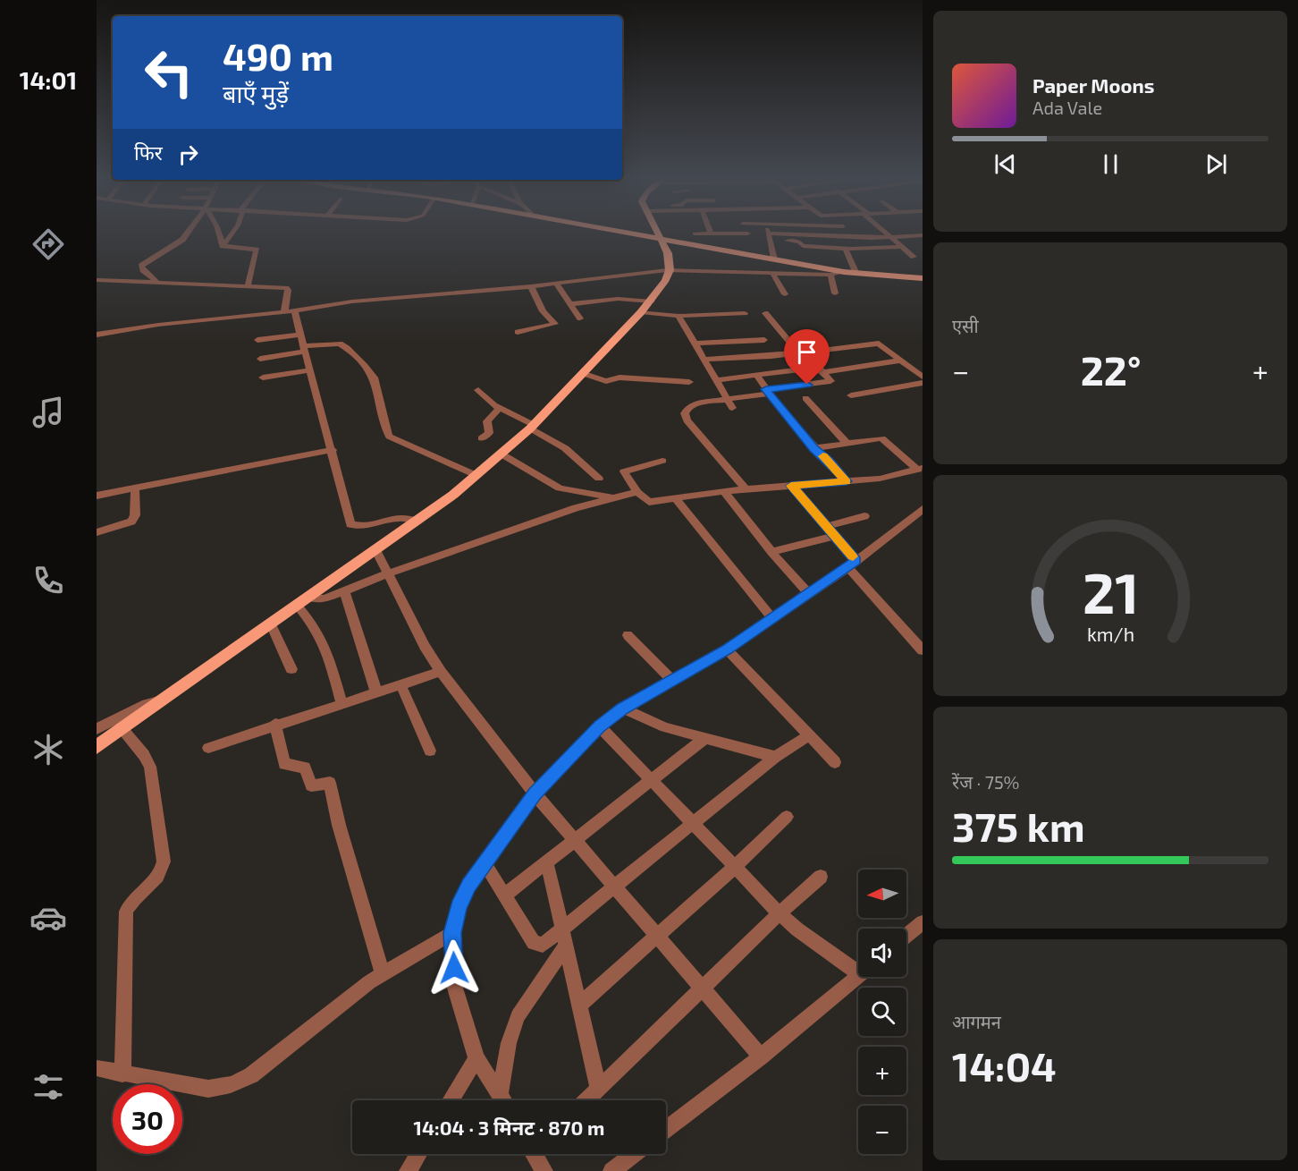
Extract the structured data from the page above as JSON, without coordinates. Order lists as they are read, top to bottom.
{
  "north": "left",
  "page": {
    "tabs": "14:01",
    "turn": ["490 m", "बाएँ मुड़ें"],
    "song": ["Paper Moons", "Ada Vale"],
    "then": "फिर",
    "tile": [
      "एसी",
      ["रेंज · 75%", "375 km"],
      ["आगमन", "14:04"]
    ],
    "heat": ["−", "22°", "+"],
    "map_buttons": ["+", "−"],
    "limit": "30",
    "trip": "14:04 · 3 मिनट · 870 m",
    "gauge": ["21", "km/h"]
  }
}
